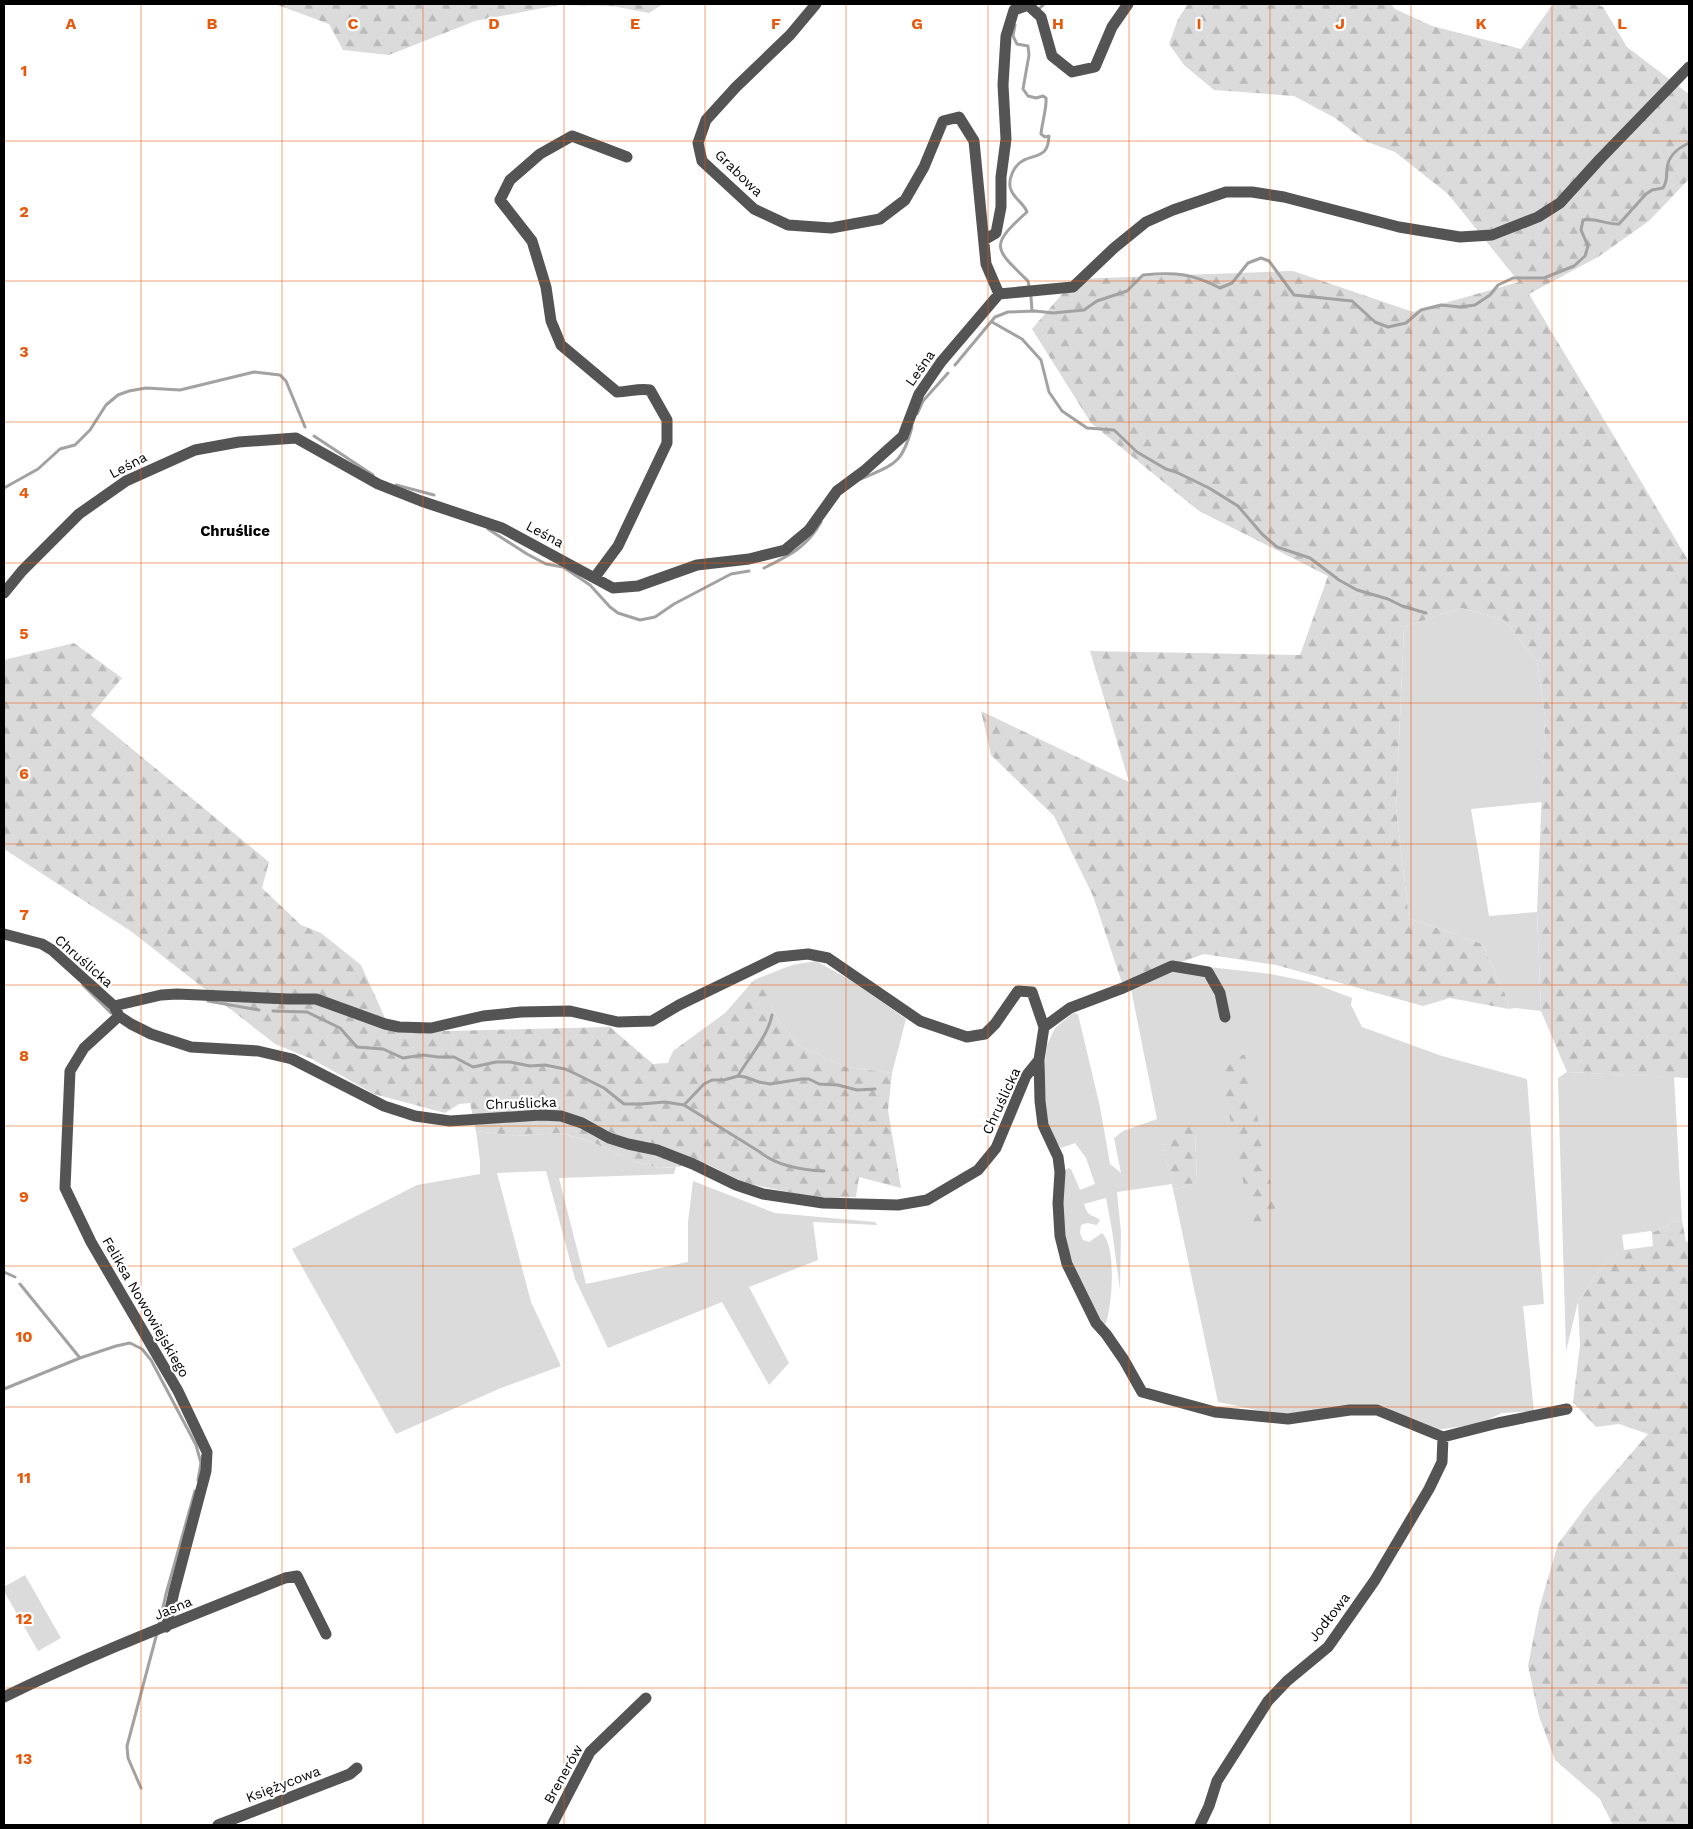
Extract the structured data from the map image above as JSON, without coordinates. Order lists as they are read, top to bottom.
{
  "streets": {
    "street": [
      "Grabowa",
      "Leśna",
      "Chruślicka",
      "Feliksa Nowowiejskiego",
      "Jasna",
      "Jodłowa",
      "Brenerów",
      "Księżycowa"
    ]
  },
  "crossings": [
    ["Grabowa", "Leśna"],
    ["Chruślicka", "Feliksa Nowowiejskiego"],
    ["Feliksa Nowowiejskiego", "Jasna"]
  ],
  "districts": ["Chruślice"],
  "grid": {
    "columns": [
      "A",
      "B",
      "C",
      "D",
      "E",
      "F",
      "G",
      "H",
      "I",
      "J",
      "K",
      "L"
    ],
    "rows": [
      "1",
      "2",
      "3",
      "4",
      "5",
      "6",
      "7",
      "8",
      "9",
      "10",
      "11",
      "12",
      "13"
    ]
  }
}
